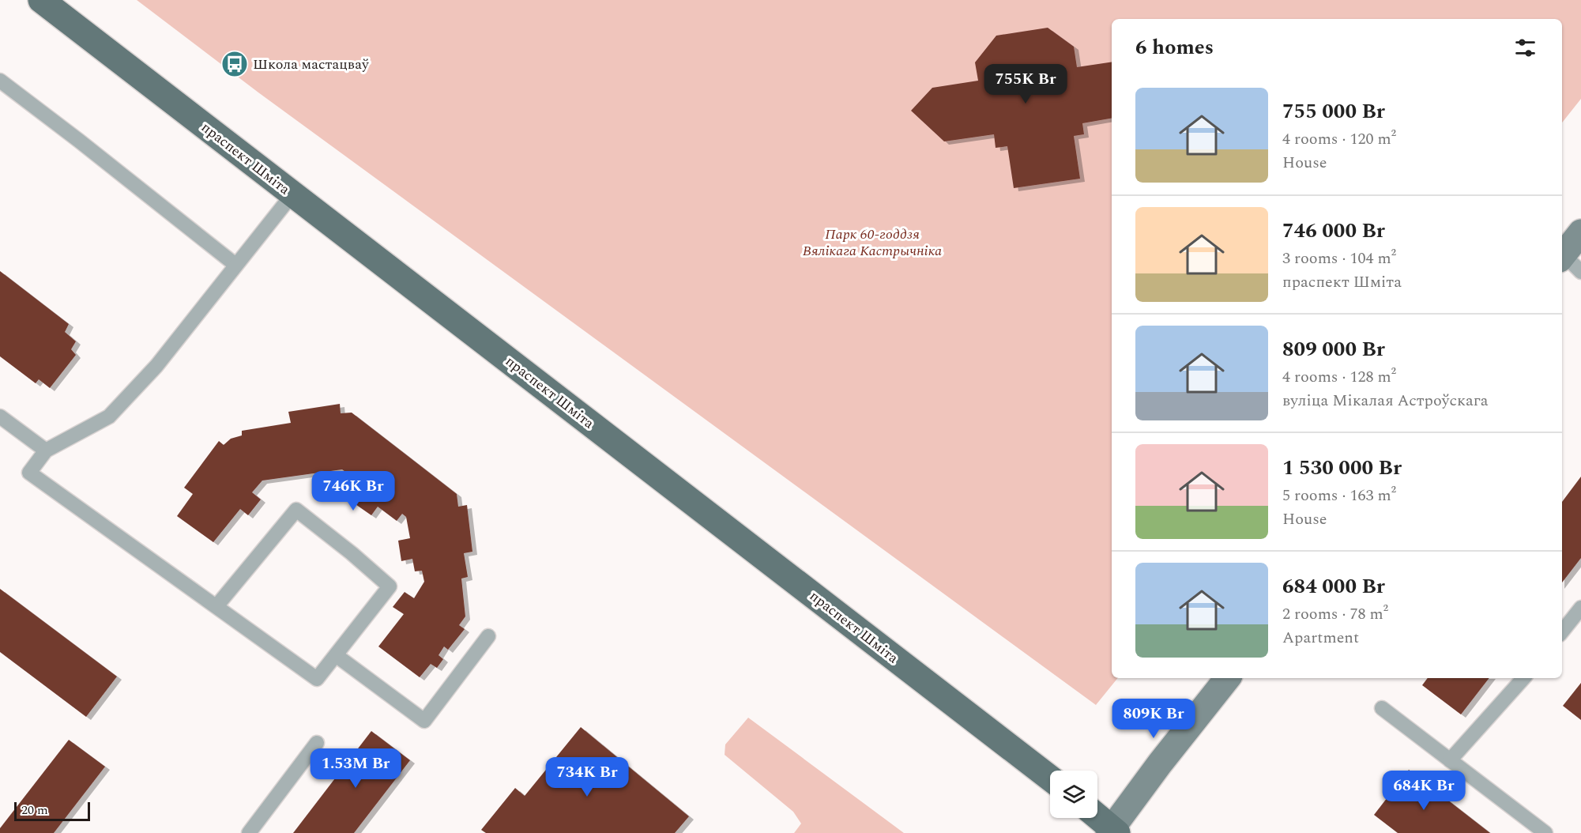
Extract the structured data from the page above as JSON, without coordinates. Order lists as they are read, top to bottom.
{
  "streets": {
    "main road": ["праспект Шміта"]
  },
  "parks": ["Парк 60-годдзя Вялікага Кастрычніка"],
  "places": {
    "bus stop": ["Школа мастацваў"]
  },
  "scale_bar": "20 m",
  "page": {
    "heading": "6 homes",
    "price": [
      "755K Br",
      "746K Br",
      "809K Br",
      "1.53M Br",
      "734K Br",
      "684K Br"
    ],
    "list": [
      {
        "name": "755 000 Br",
        "note": "4 rooms · 120 m² · House"
      },
      {
        "name": "746 000 Br",
        "note": "3 rooms · 104 m² · праспект Шміта"
      },
      {
        "name": "809 000 Br",
        "note": "4 rooms · 128 m² · вуліца Мікалая Астроўскага"
      },
      {
        "name": "1 530 000 Br",
        "note": "5 rooms · 163 m² · House"
      },
      {
        "name": "684 000 Br",
        "note": "2 rooms · 78 m² · Apartment"
      }
    ],
    "scale": "20 m"
  }
}
